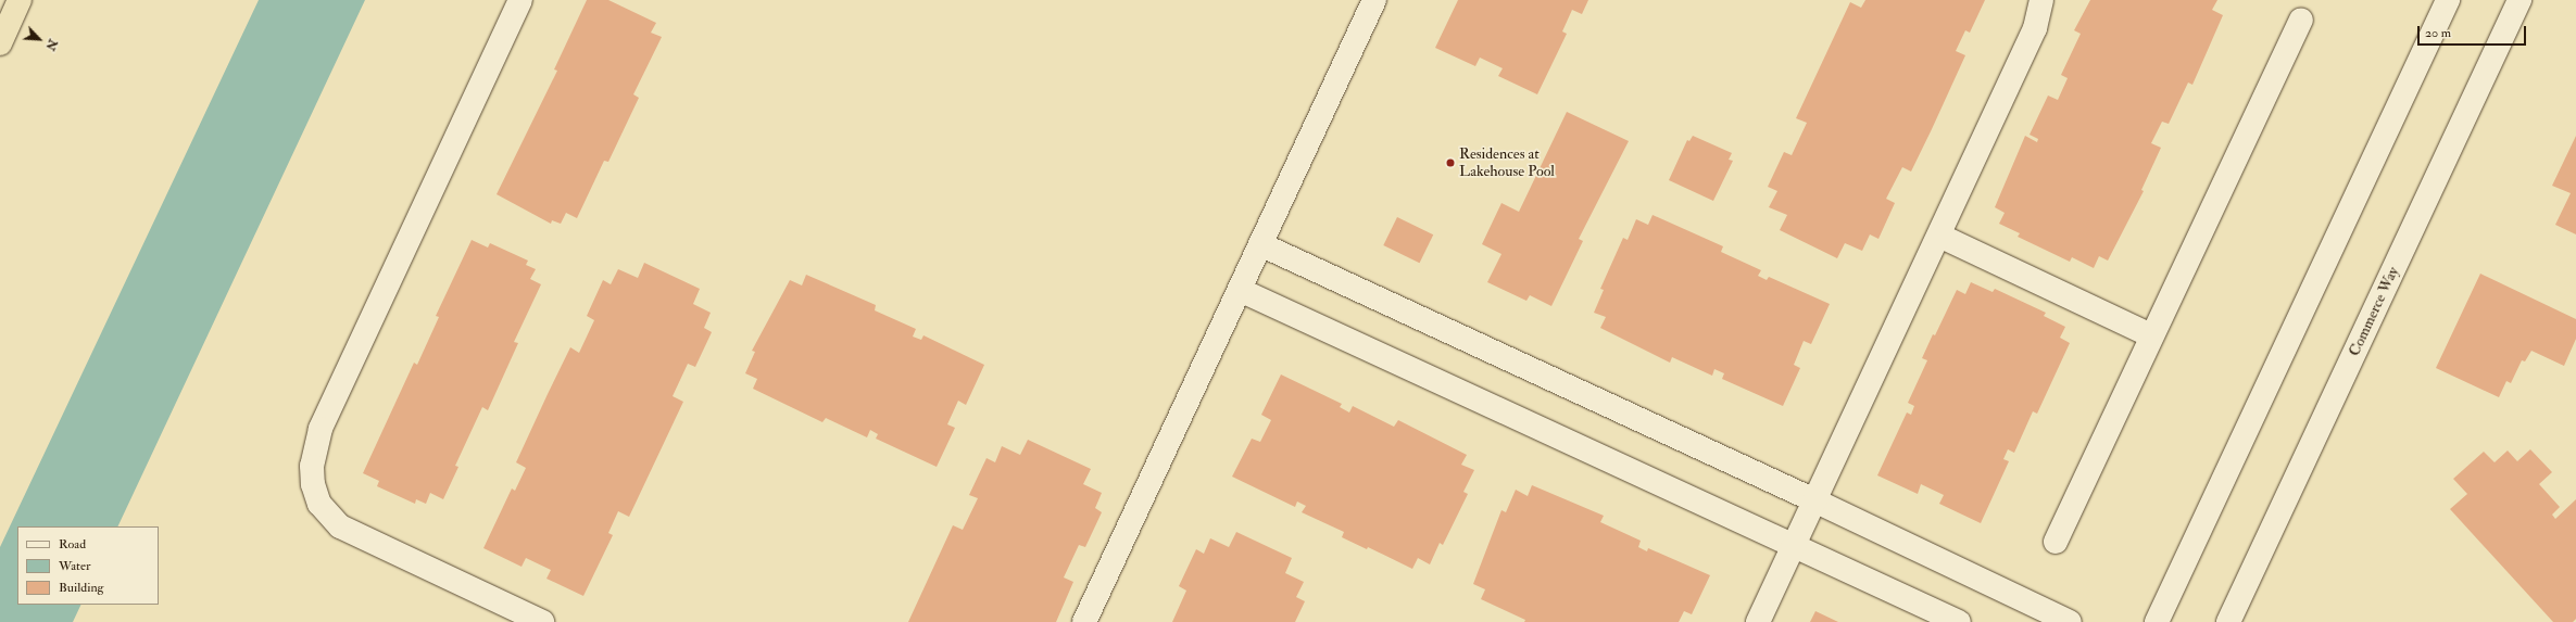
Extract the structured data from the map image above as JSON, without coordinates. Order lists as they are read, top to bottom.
{
  "streets": {
    "street": ["Commerce Way"]
  },
  "places": ["Residences at Lakehouse Pool"],
  "legend": ["Road", "Water", "Building"],
  "scale_bar": "20 m",
  "north": "bottom right"
}
